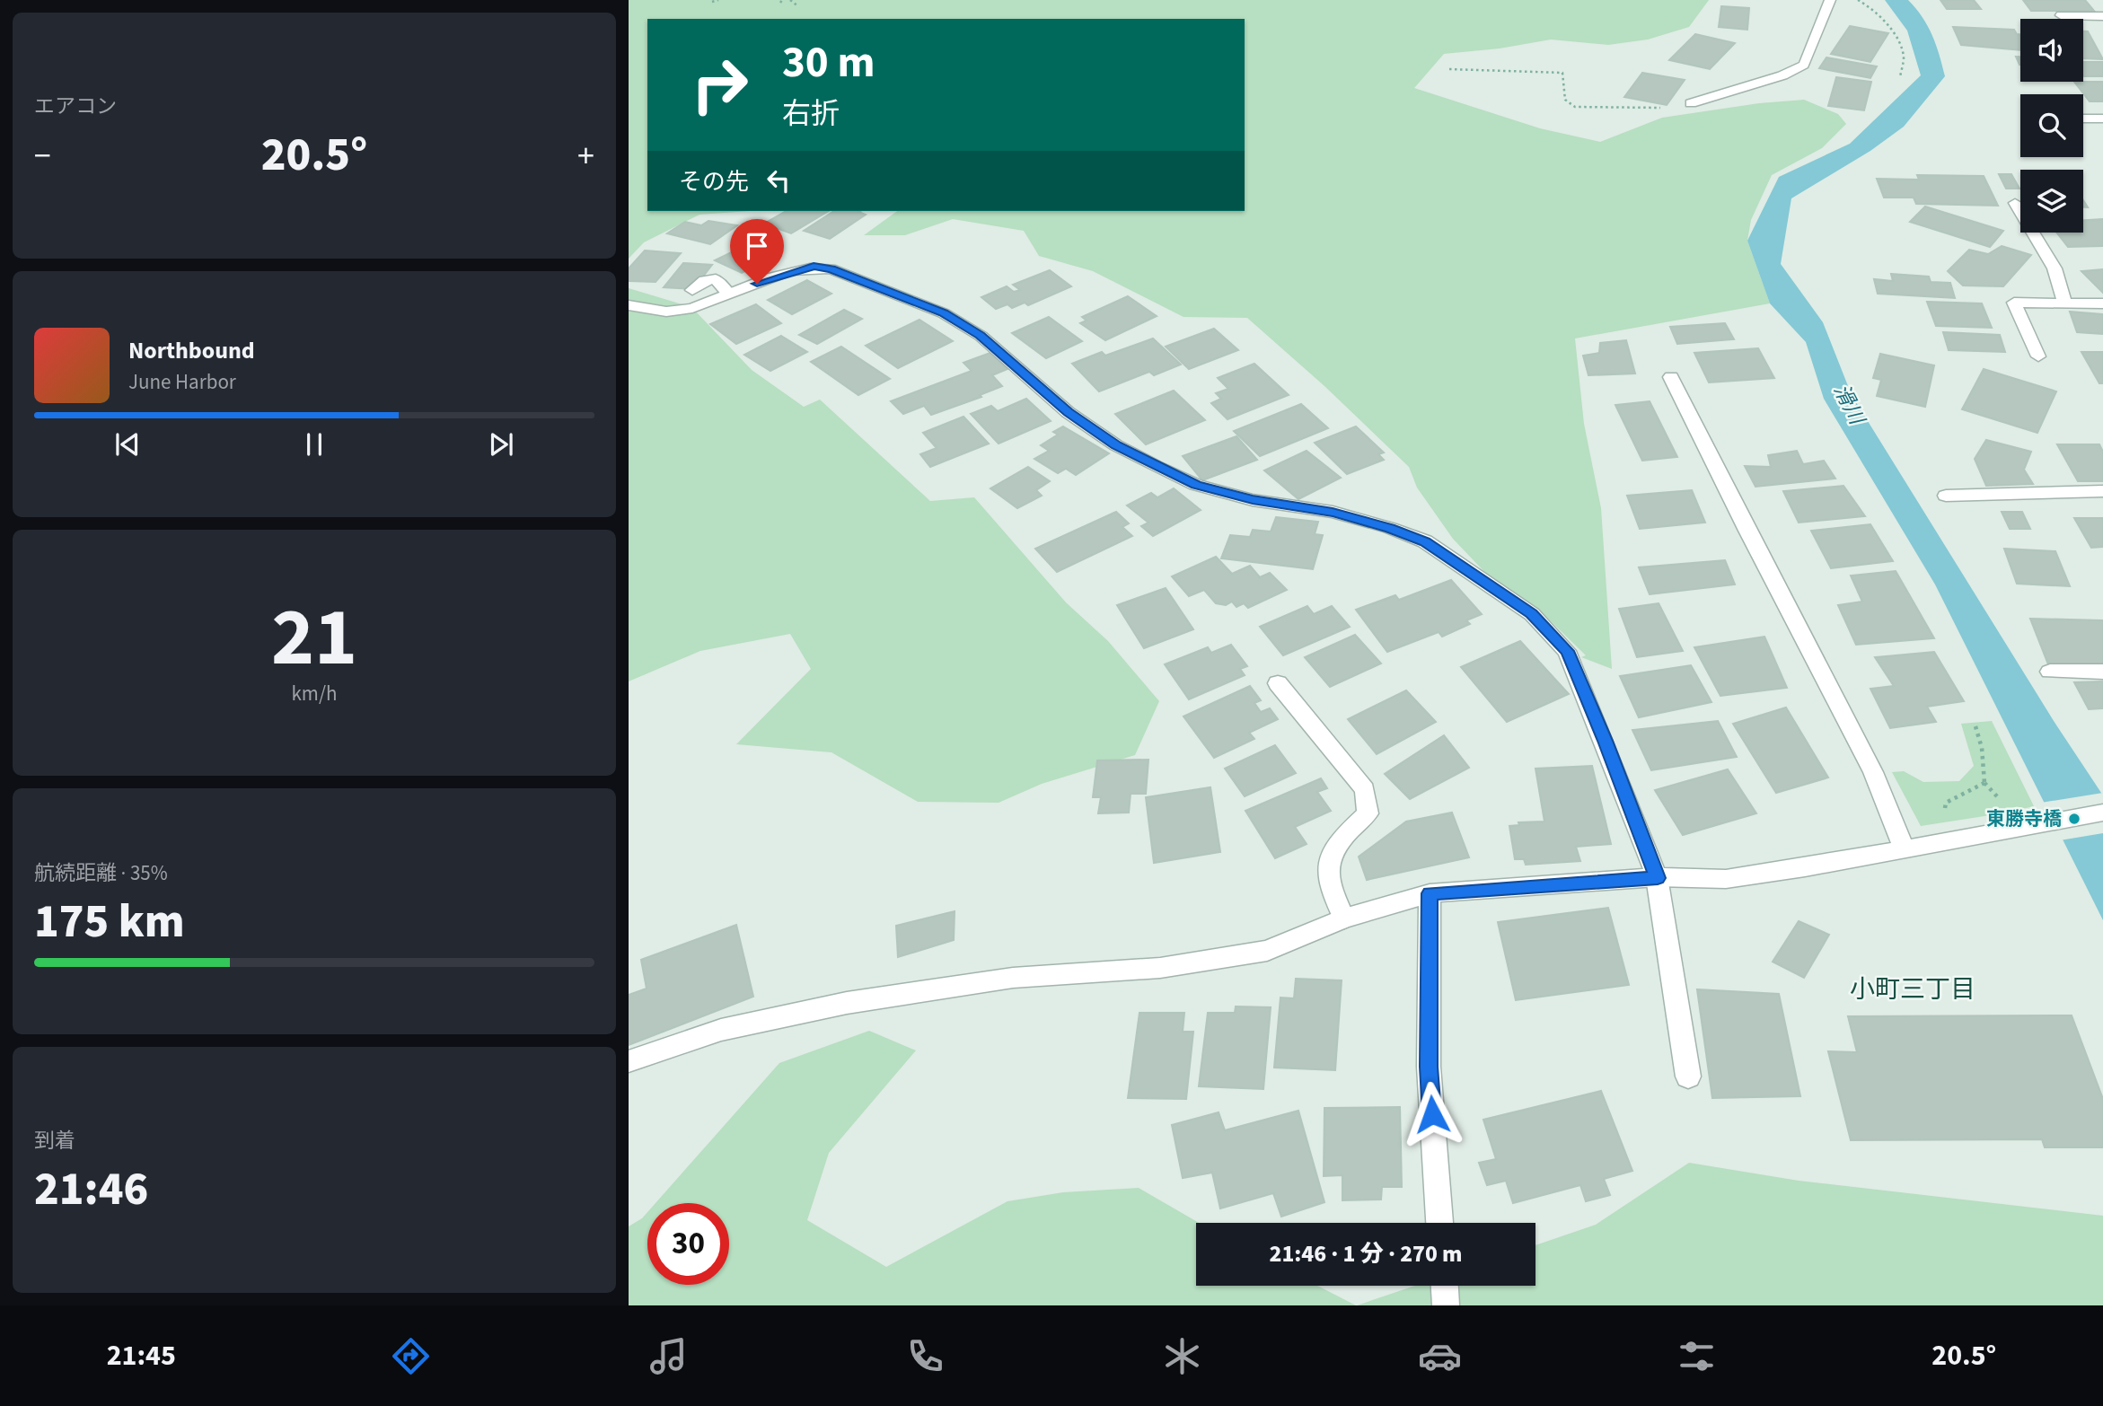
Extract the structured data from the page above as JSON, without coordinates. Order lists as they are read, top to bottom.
{
  "districts": ["小町三丁目"],
  "water": ["滑川"],
  "places": ["東勝寺橋"],
  "page": {
    "tile": [
      "エアコン",
      ["21", "km/h"],
      ["航続距離 · 35%", "175 km"],
      ["到着", "21:46"]
    ],
    "turn": ["30 m", "右折"],
    "heat": ["−", "20.5°", "+"],
    "then": "その先",
    "song": ["Northbound", "June Harbor"],
    "limit": "30",
    "trip": "21:46 · 1 分 · 270 m",
    "tabs": ["21:45", "20.5°"]
  }
}
